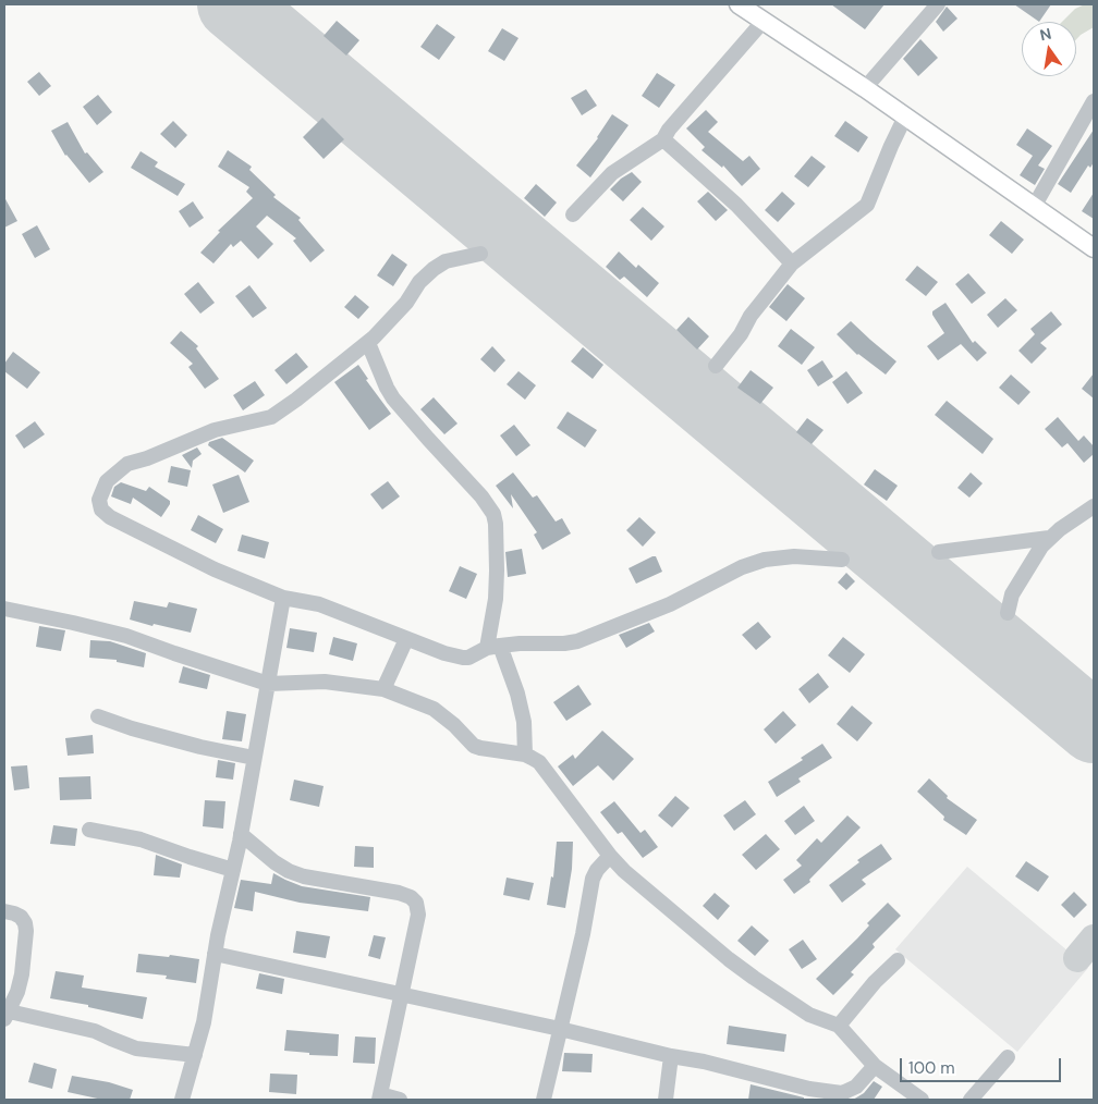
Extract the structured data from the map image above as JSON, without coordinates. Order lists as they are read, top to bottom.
{
  "scale_bar": "100 m",
  "north": "top"
}
